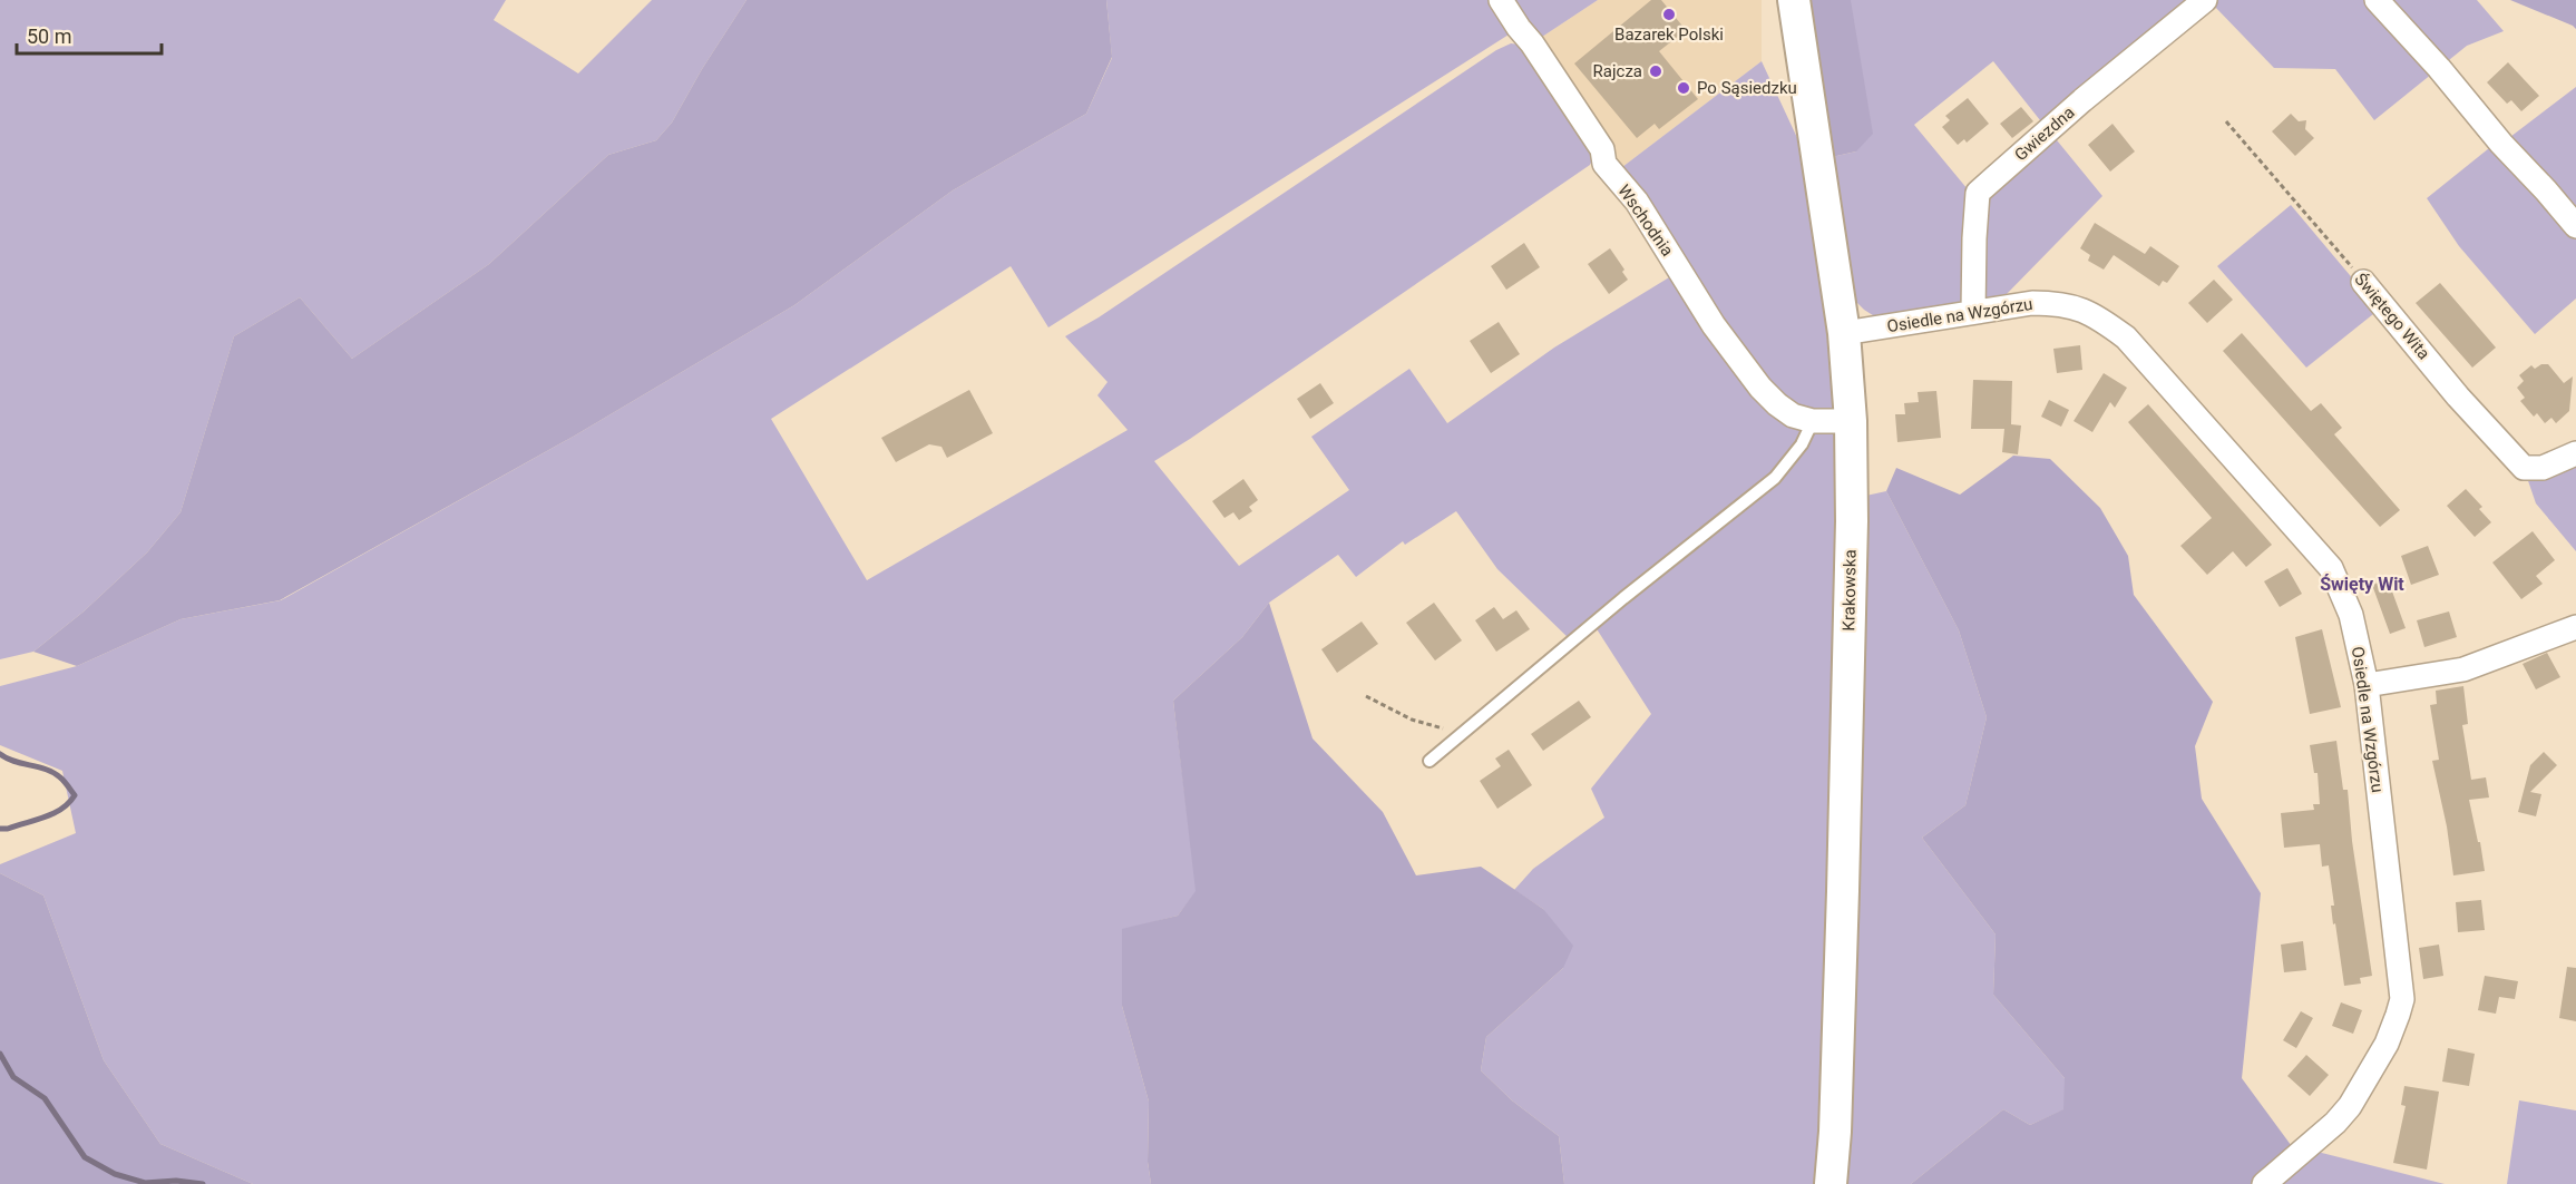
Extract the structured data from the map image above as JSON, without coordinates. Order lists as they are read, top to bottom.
{
  "streets": {
    "main road": ["Krakowska"],
    "street": [
      "Gwiezdna",
      "Wschodnia",
      "Osiedle na Wzgórzu",
      "Świętego Wita"
    ]
  },
  "crossings": [
    ["Gwiezdna", "Osiedle na Wzgórzu"],
    ["Wschodnia", "Krakowska"],
    ["Osiedle na Wzgórzu", "Krakowska"]
  ],
  "districts": ["Święty Wit"],
  "places": ["Bazarek Polski", "Rajcza", "Po Sąsiedzku"],
  "scale_bar": "50 m"
}
